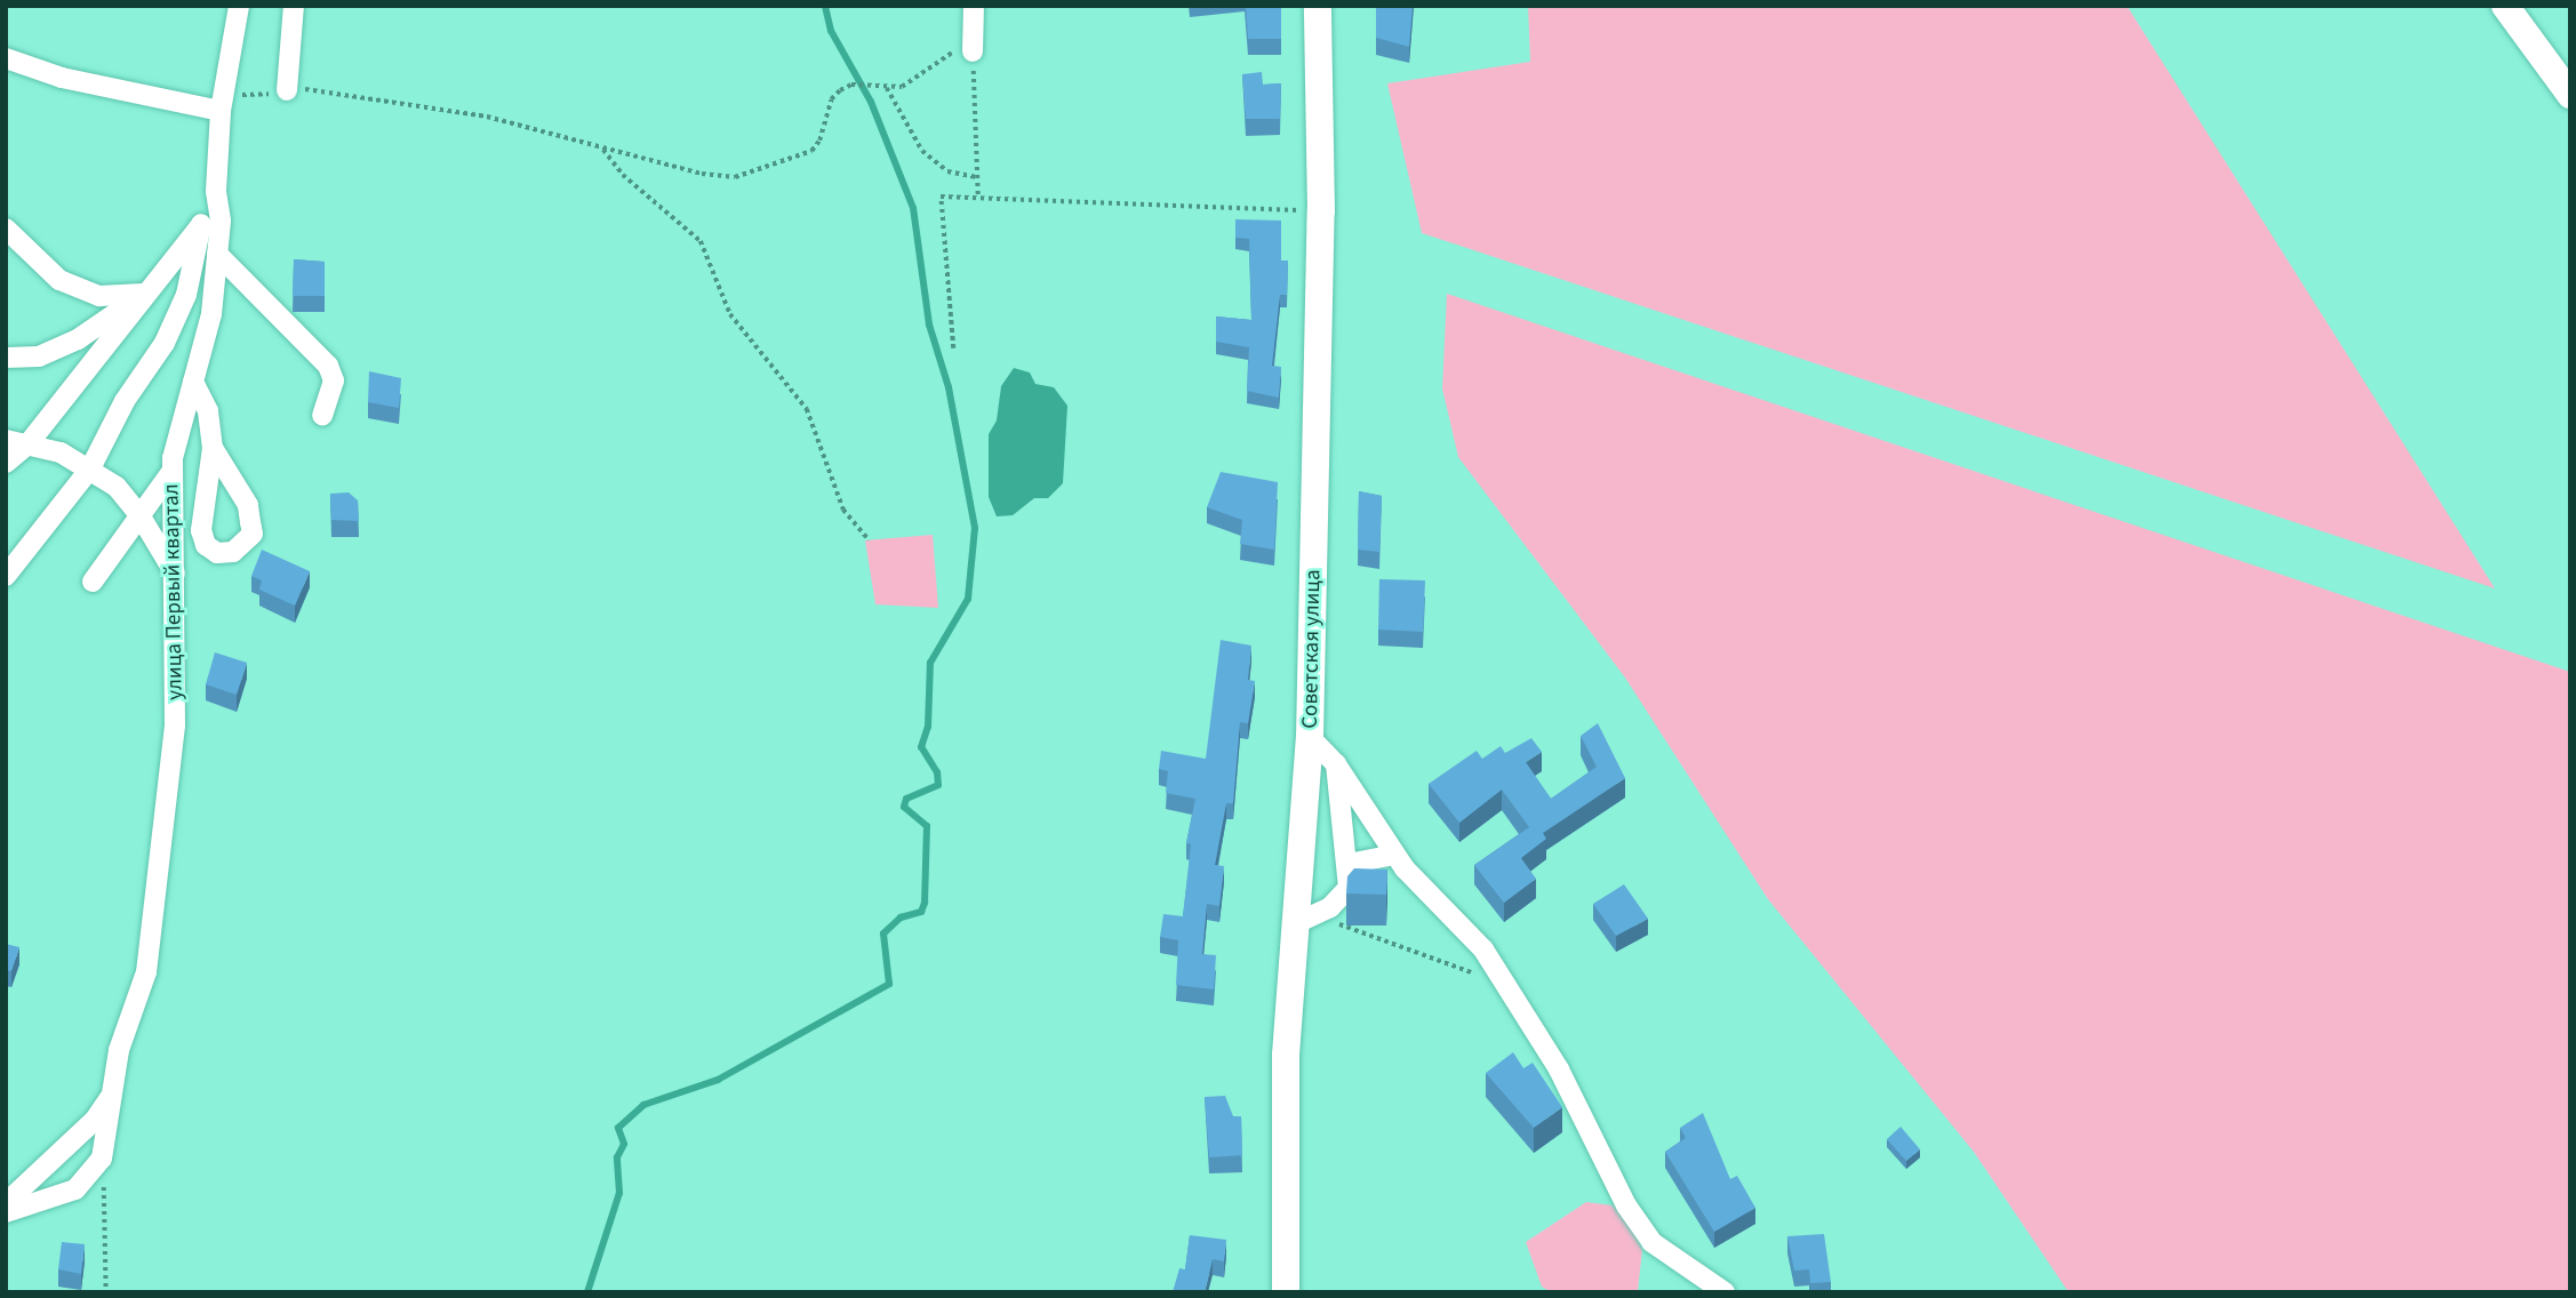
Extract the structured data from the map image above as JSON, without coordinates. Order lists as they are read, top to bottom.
{
  "streets": {
    "main road": ["Советская улица"],
    "street": ["улица Первый квартал"]
  }
}
